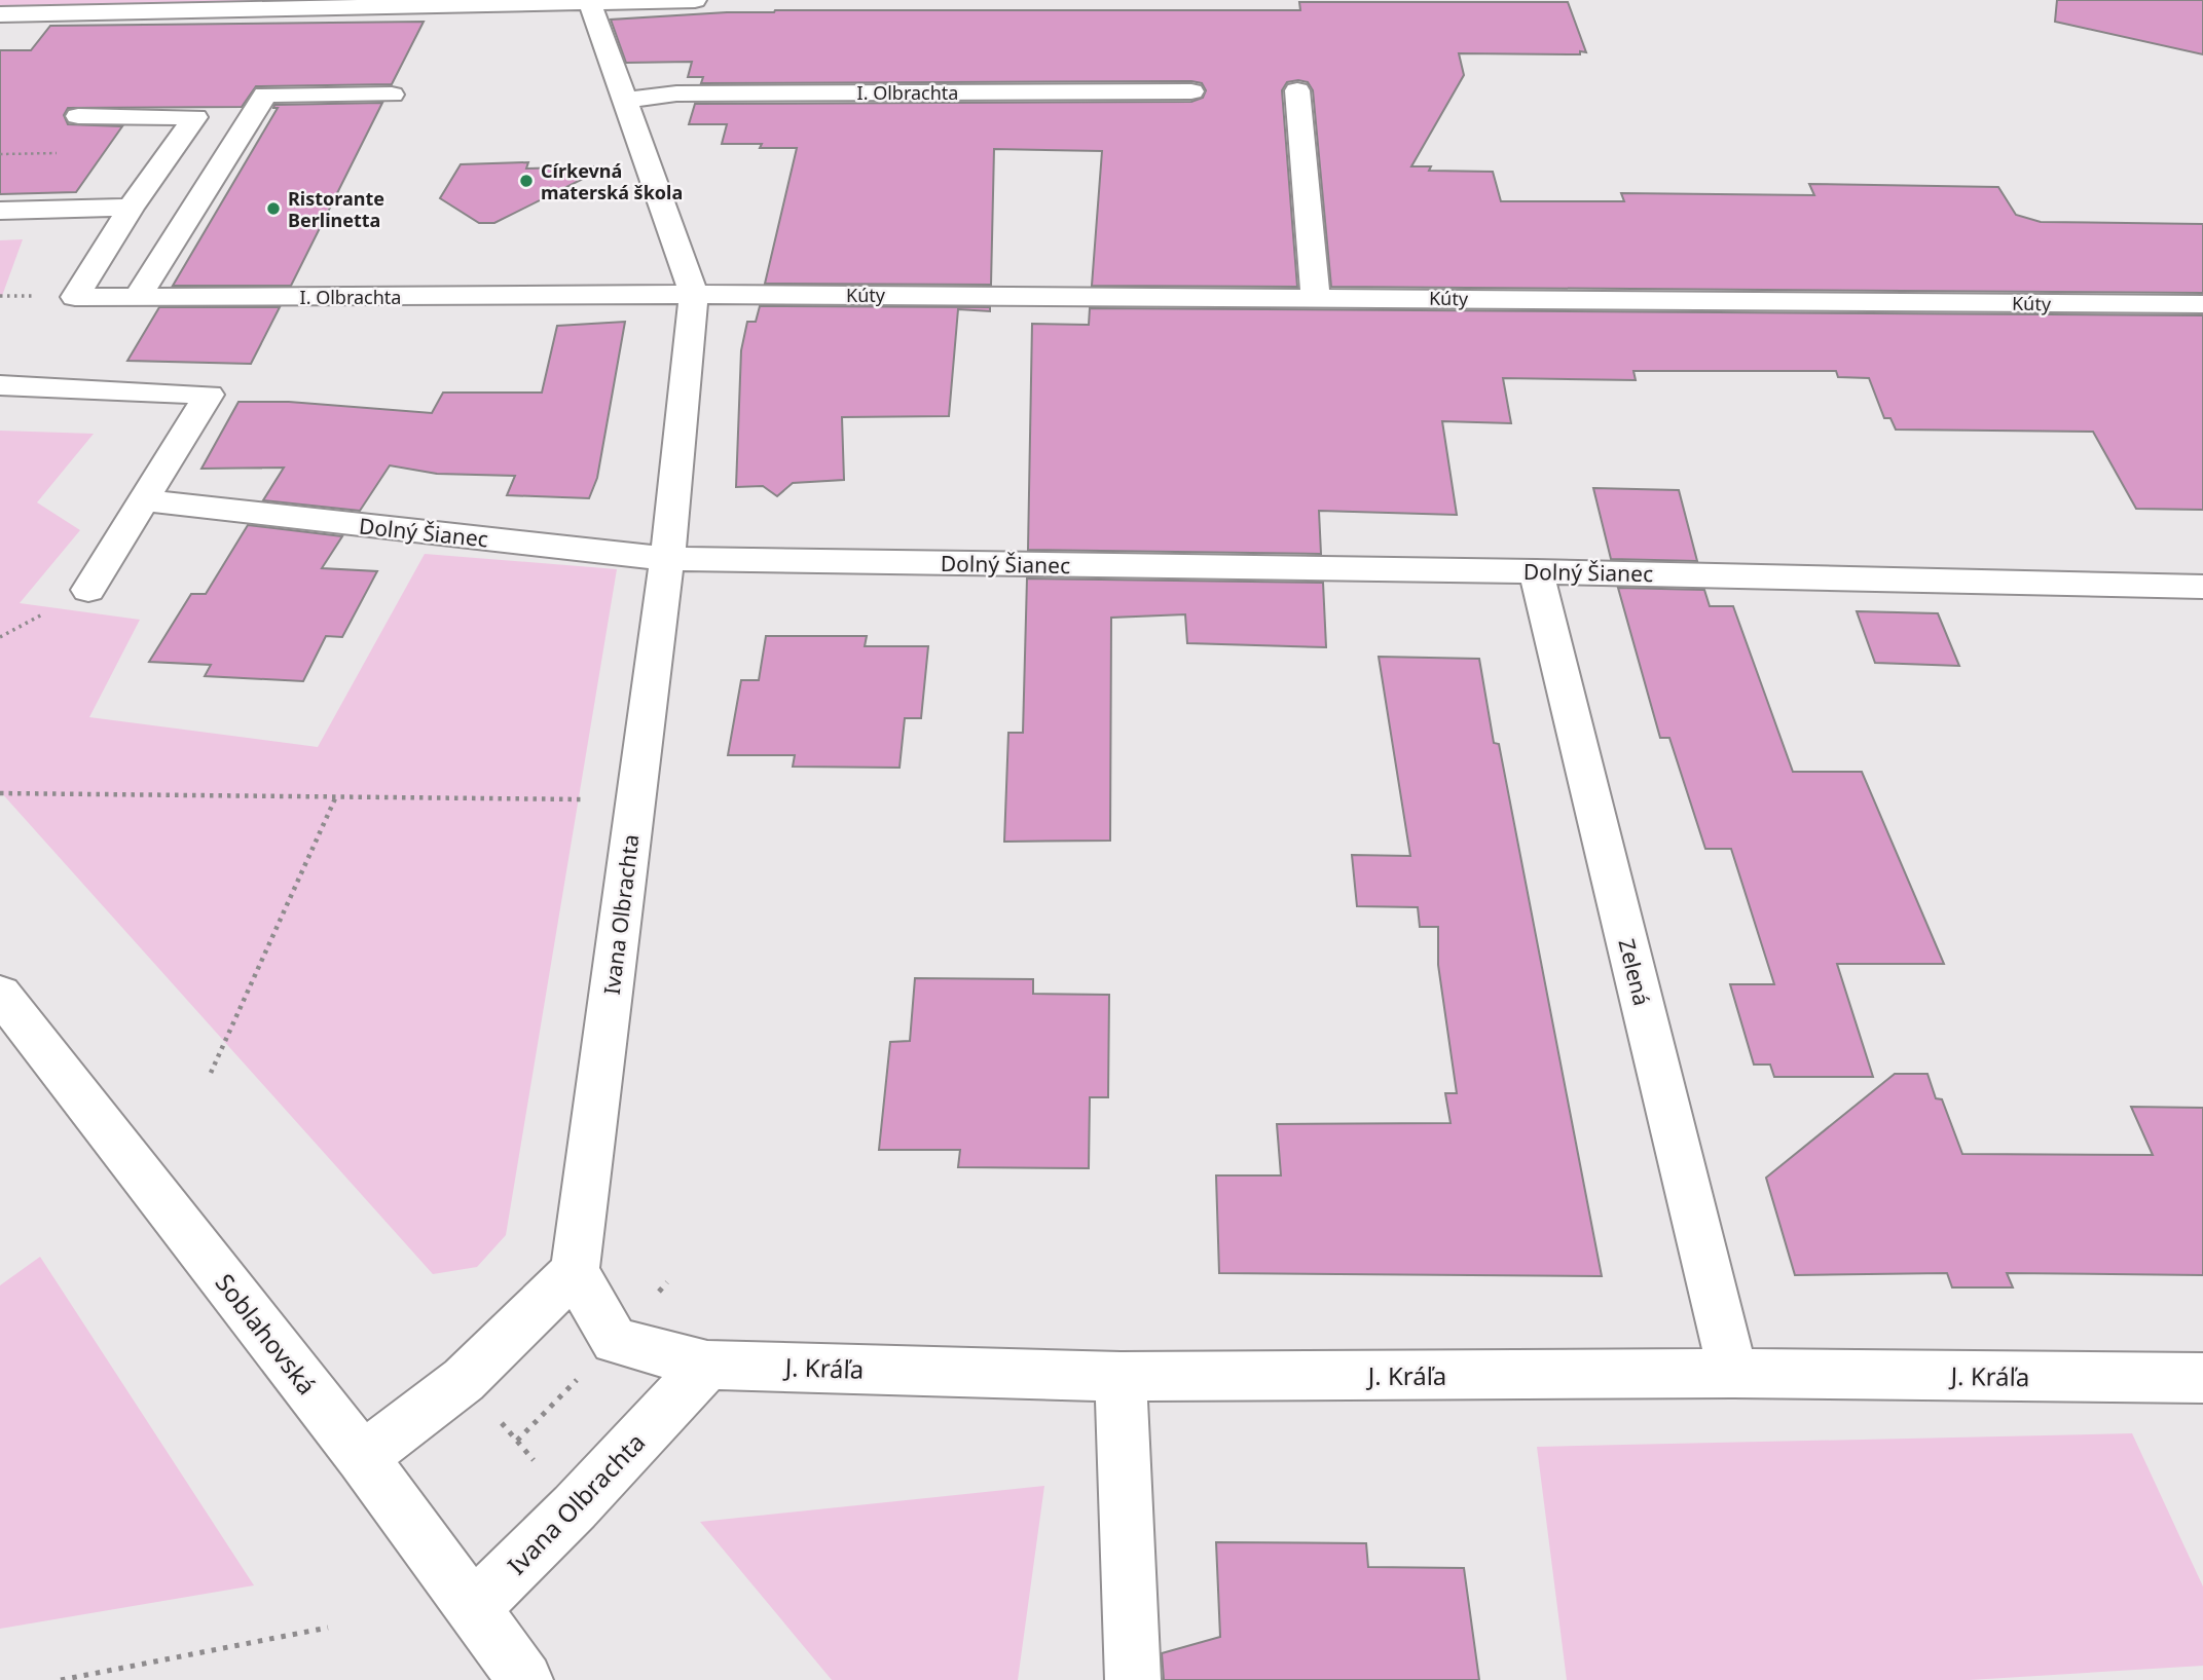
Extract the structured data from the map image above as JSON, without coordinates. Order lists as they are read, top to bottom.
{
  "streets": {
    "street": [
      "I. Olbrachta",
      "Kúty",
      "Dolný Šianec",
      "Ivana Olbrachta",
      "Zelená",
      "Soblahovská",
      "J. Kráľa"
    ]
  },
  "crossings": [
    ["I. Olbrachta", "Kúty"],
    ["Dolný Šianec", "Ivana Olbrachta"],
    ["Dolný Šianec", "Zelená"],
    ["Ivana Olbrachta", "Soblahovská"],
    ["Ivana Olbrachta", "J. Kráľa"],
    ["Zelená", "J. Kráľa"]
  ],
  "places": ["Církevná materská škola", "Ristorante Berlinetta"]
}
